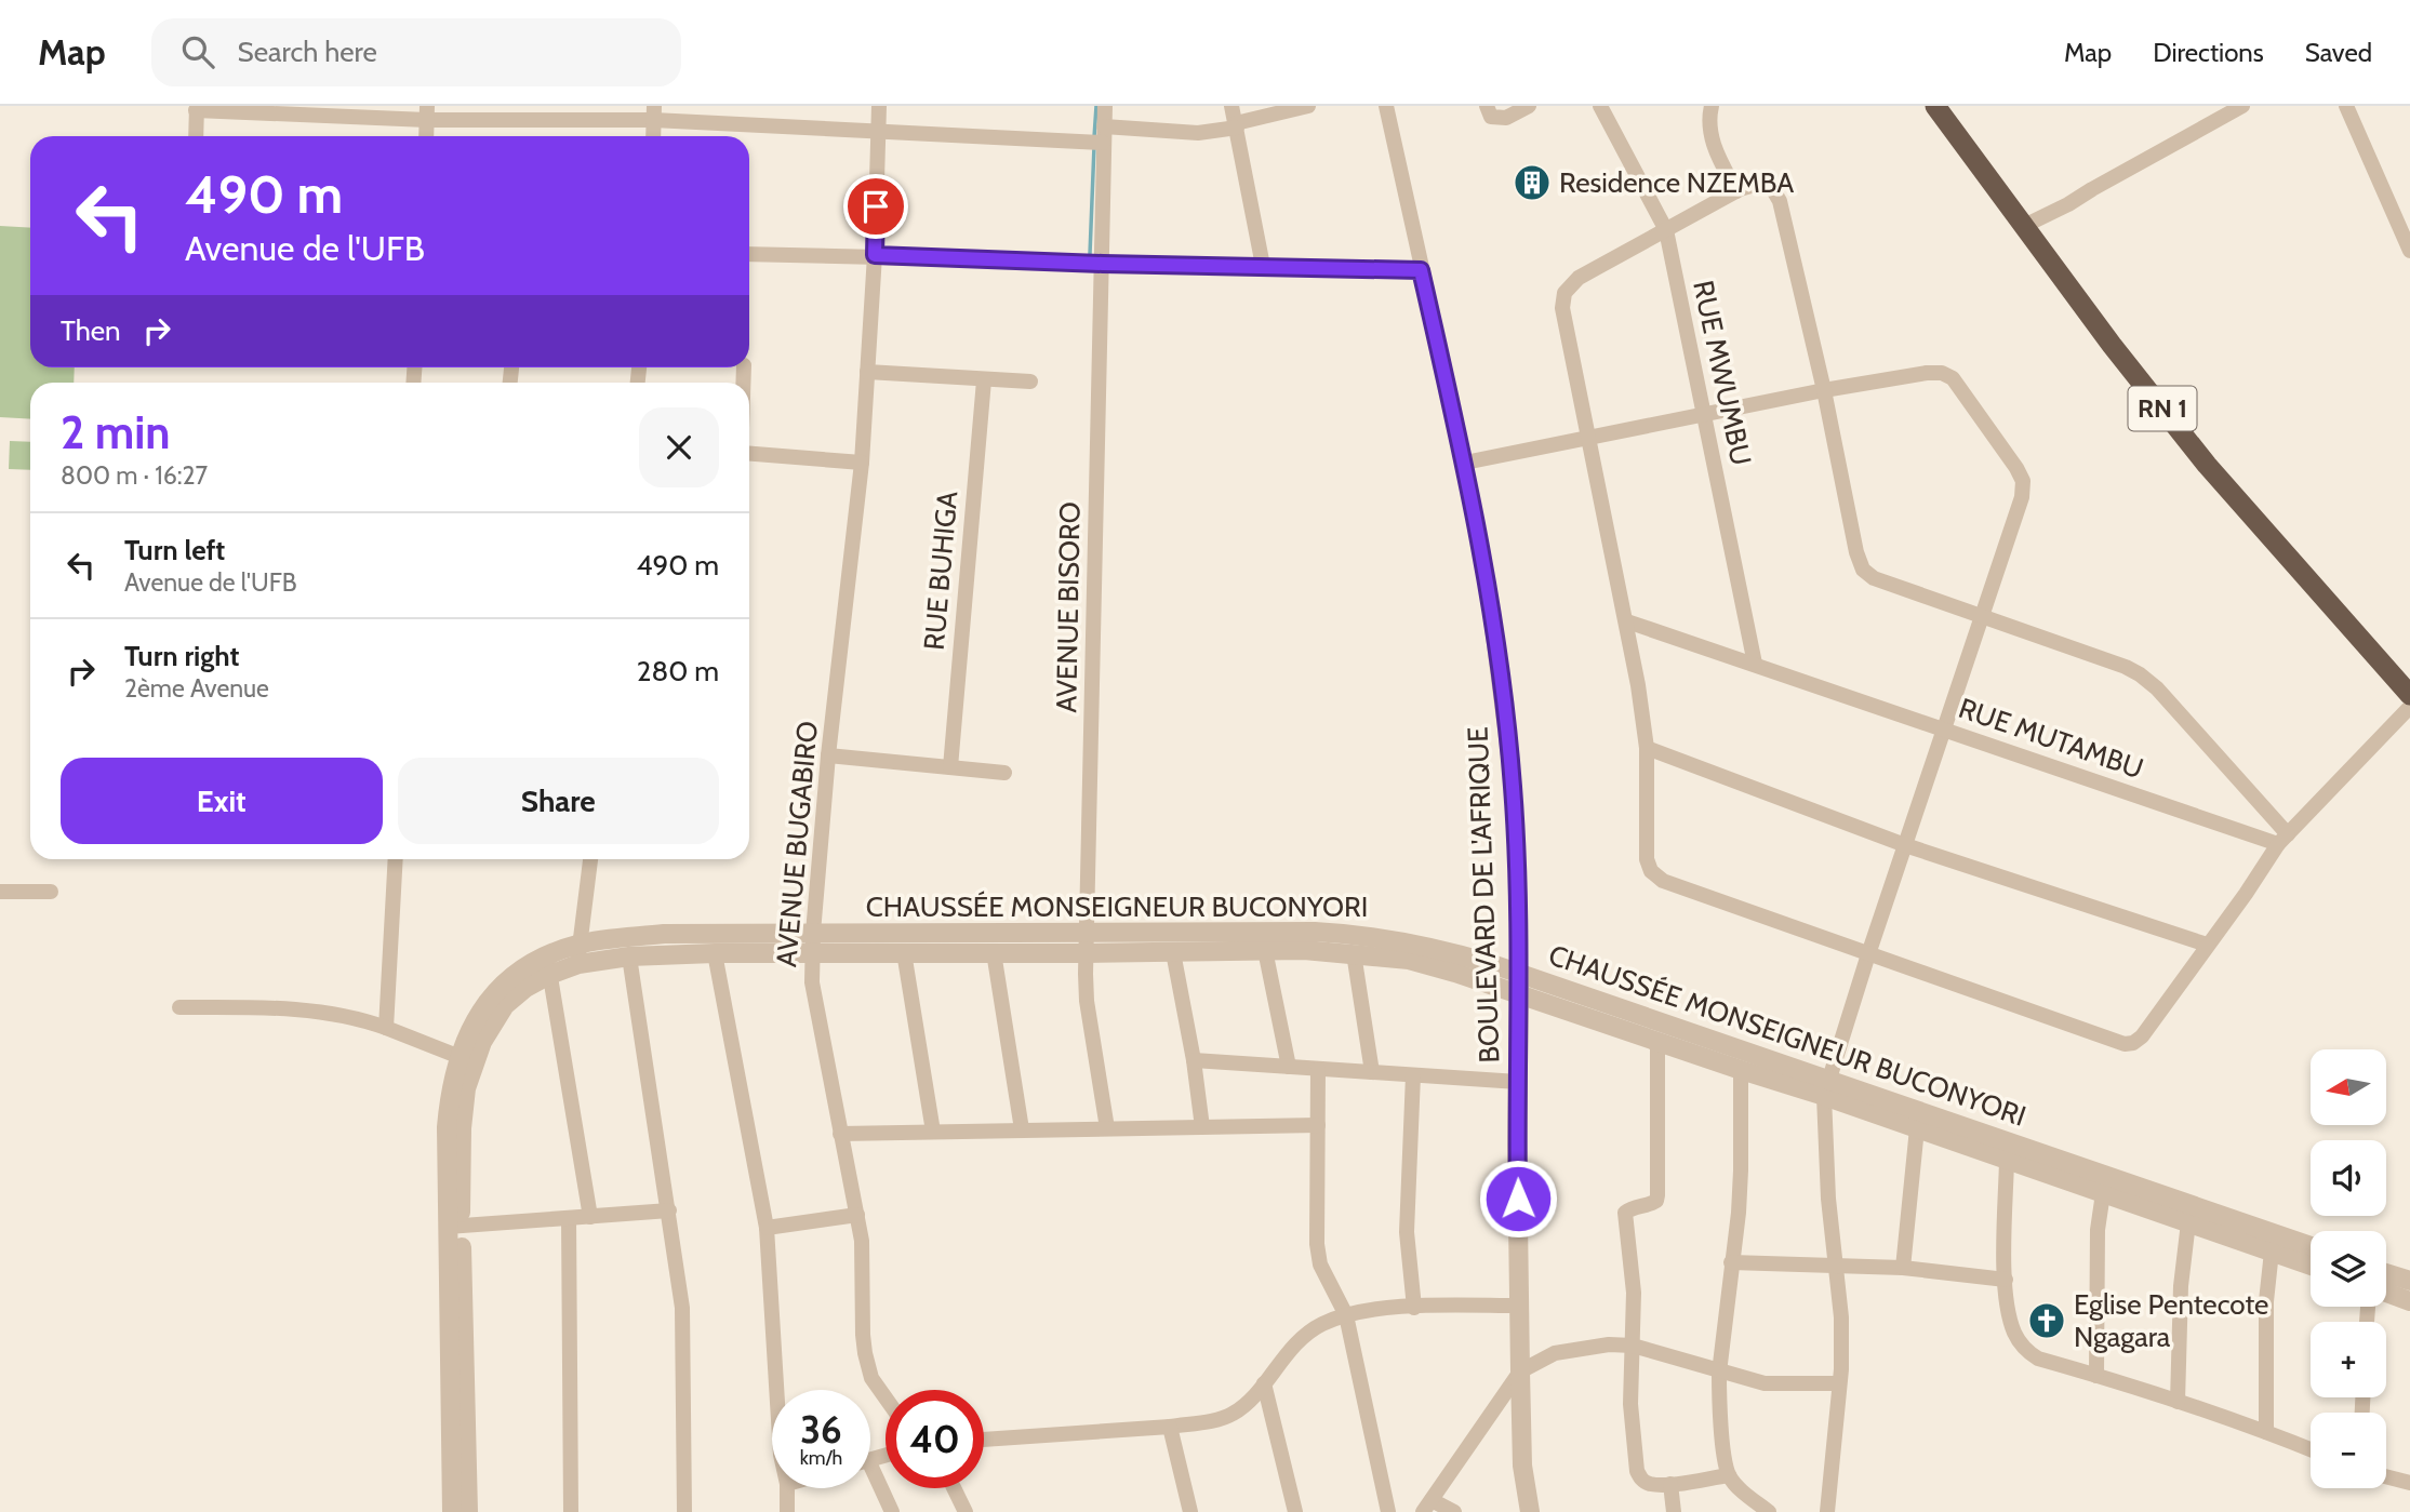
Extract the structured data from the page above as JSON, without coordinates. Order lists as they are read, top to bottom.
{
  "streets": {
    "highway": ["RN 1"],
    "street": [
      "RUE MWUMBU",
      "RUE BUHIGA",
      "AVENUE BISORO",
      "RUE MUTAMBU",
      "AVENUE BUGABIRO",
      "BOULEVARD DE L'AFRIQUE",
      "CHAUSSÉE MONSEIGNEUR BUCONYORI"
    ]
  },
  "crossings": [
    ["RUE MWUMBU", "RUE MUTAMBU"],
    ["AVENUE BISORO", "CHAUSSÉE MONSEIGNEUR BUCONYORI"],
    ["AVENUE BUGABIRO", "CHAUSSÉE MONSEIGNEUR BUCONYORI"],
    ["BOULEVARD DE L'AFRIQUE", "CHAUSSÉE MONSEIGNEUR BUCONYORI"]
  ],
  "places": {
    "building": ["Residence NZEMBA"],
    "church": ["Eglise Pentecote Ngagara"]
  },
  "north": "left",
  "page": {
    "header": "Map",
    "search": "Search here",
    "nav": ["Map", "Directions", "Saved"],
    "turn": ["490 m", "Avenue de l'UFB"],
    "then": "Then",
    "heading": ["2 min", "800 m · 16:27"],
    "list": [
      {
        "name": "Turn left",
        "note": "Avenue de l'UFB",
        "value": "490 m"
      },
      {
        "name": "Turn right",
        "note": "2ème Avenue",
        "value": "280 m"
      }
    ],
    "buttons": ["Exit", "Share"],
    "map_buttons": ["+", "−"],
    "speed": "36 km/h",
    "limit": "40"
  }
}
